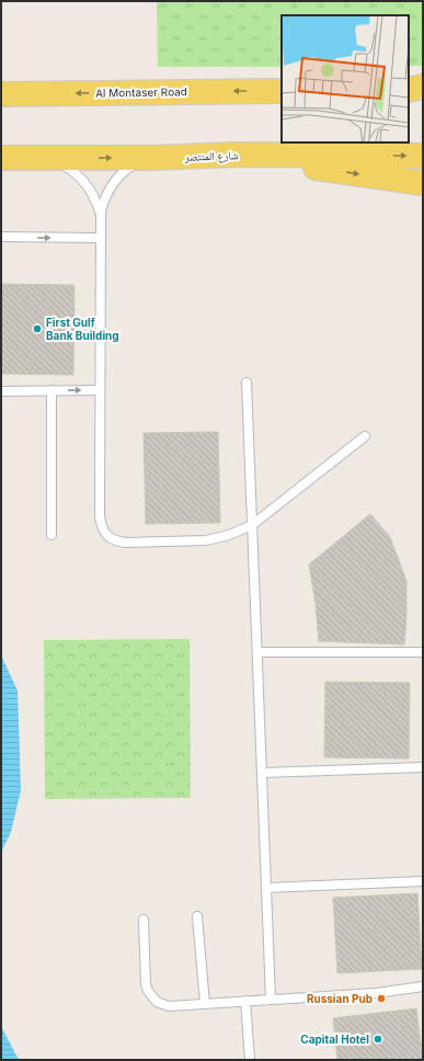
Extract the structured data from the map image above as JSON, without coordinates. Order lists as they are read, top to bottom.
{
  "streets": {
    "main road": ["Al Montaser Road", "شارع المنتصر"]
  },
  "one_way": ["Al Montaser Road"],
  "places": ["First Gulf Bank Building", "Russian Pub", "Capital Hotel"]
}
